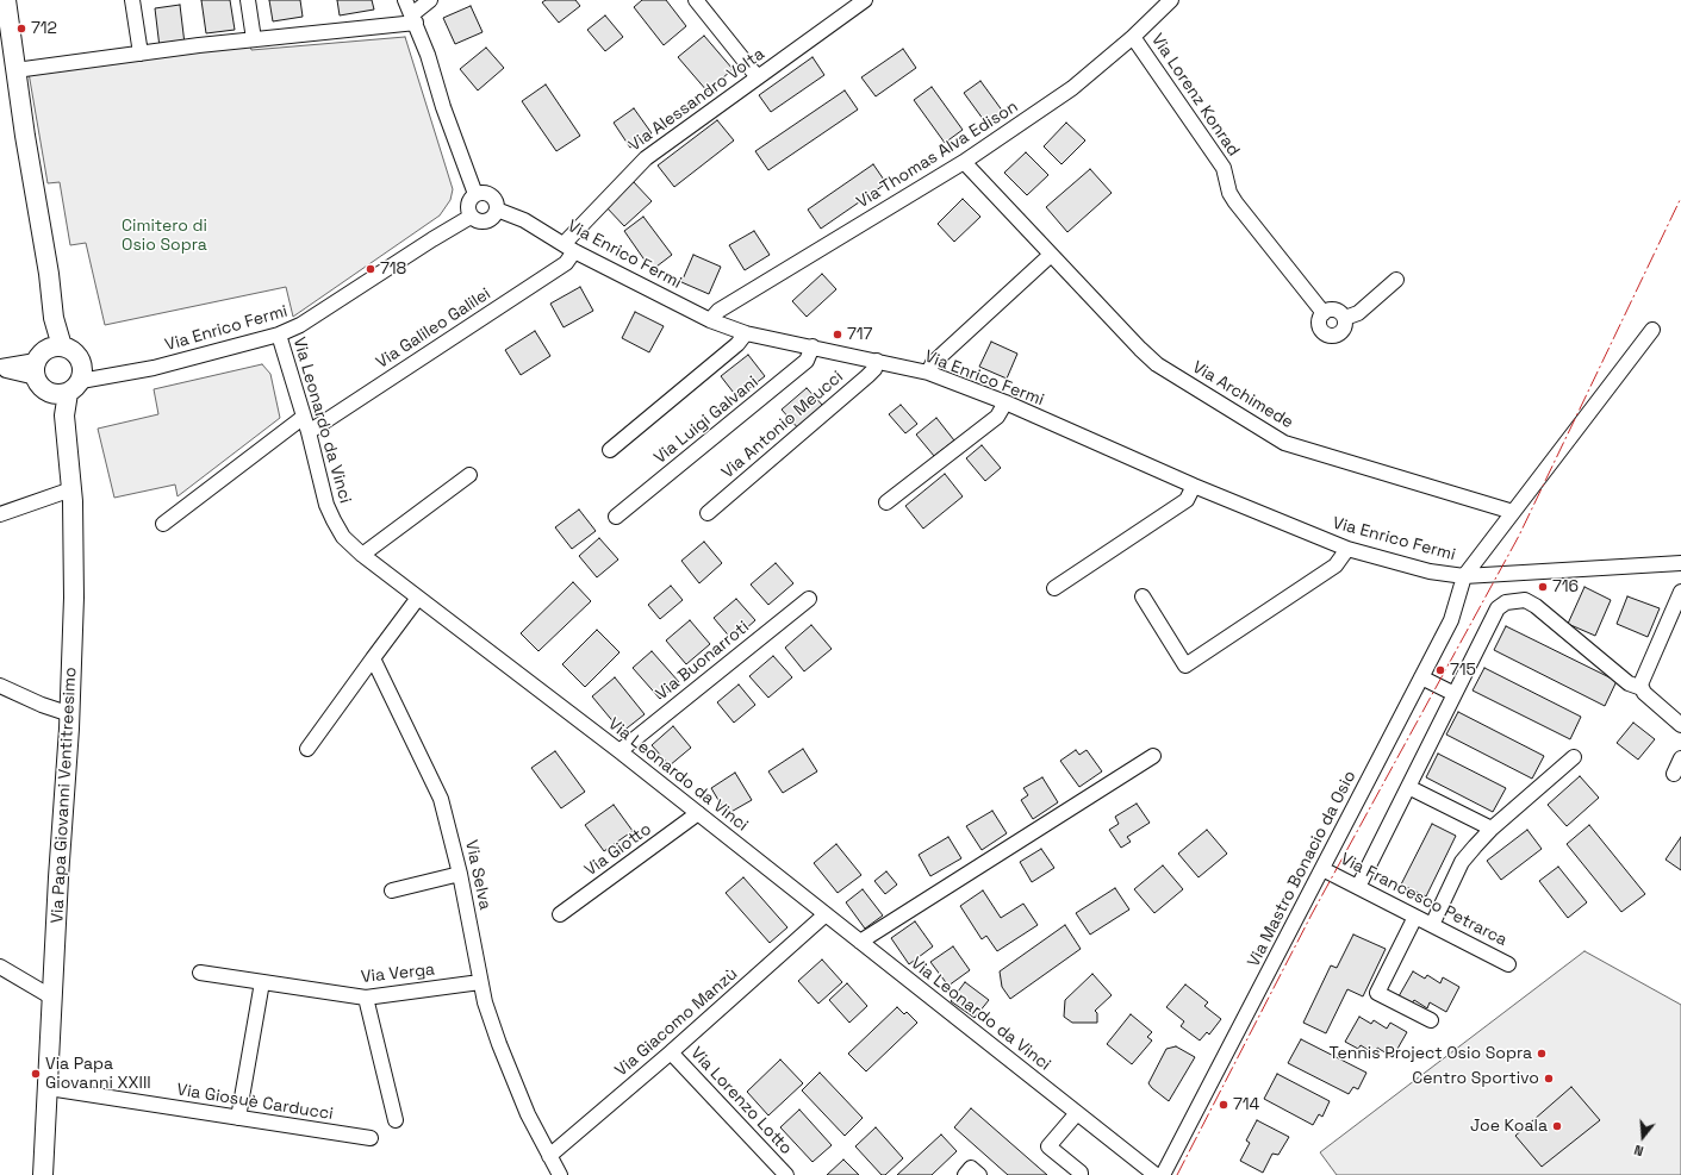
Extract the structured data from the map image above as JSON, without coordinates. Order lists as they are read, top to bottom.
{
  "streets": {
    "street": [
      "Via Lorenz Konrad",
      "Via Alessandro Volta",
      "Via Thomas Alva Edison",
      "Via Enrico Fermi",
      "Via Galileo Galilei",
      "Via Archimede",
      "Via Leonardo da Vinci",
      "Via Luigi Galvani",
      "Via Antonio Meucci",
      "Via Buonarroti",
      "Via Papa Giovanni Ventitreesimo",
      "Via Giotto",
      "Via Mastro Bonacio da Osio",
      "Via Selva",
      "Via Francesco Petrarca",
      "Via Verga",
      "Via Giacomo Manzù",
      "Via Lorenzo Lotto",
      "Via Giosuè Carducci"
    ]
  },
  "crossings": [
    ["Via Lorenz Konrad", "Via Thomas Alva Edison"],
    ["Via Alessandro Volta", "Via Enrico Fermi"],
    ["Via Alessandro Volta", "Via Galileo Galilei"],
    ["Via Thomas Alva Edison", "Via Enrico Fermi"],
    ["Via Thomas Alva Edison", "Via Archimede"],
    ["Via Enrico Fermi", "Via Galileo Galilei"],
    ["Via Enrico Fermi", "Via Leonardo da Vinci"],
    ["Via Enrico Fermi", "Via Luigi Galvani"],
    ["Via Enrico Fermi", "Via Antonio Meucci"],
    ["Via Enrico Fermi", "Via Papa Giovanni Ventitreesimo"],
    ["Via Enrico Fermi", "Via Mastro Bonacio da Osio"],
    ["Via Galileo Galilei", "Via Leonardo da Vinci"],
    ["Via Leonardo da Vinci", "Via Buonarroti"],
    ["Via Leonardo da Vinci", "Via Giotto"],
    ["Via Leonardo da Vinci", "Via Giacomo Manzù"],
    ["Via Papa Giovanni Ventitreesimo", "Via Giosuè Carducci"],
    ["Via Mastro Bonacio da Osio", "Via Francesco Petrarca"],
    ["Via Selva", "Via Verga"],
    ["Via Selva", "Via Giacomo Manzù"],
    ["Via Giacomo Manzù", "Via Lorenzo Lotto"]
  ],
  "parks": ["Cimitero di Osio Sopra"],
  "places": [
    "712",
    "718",
    "717",
    "716",
    "715",
    "Tennis Project Osio Sopra",
    "Via Papa Giovanni XXIII",
    "Centro Sportivo",
    "714",
    "Joe Koala"
  ],
  "north": "bottom"
}
